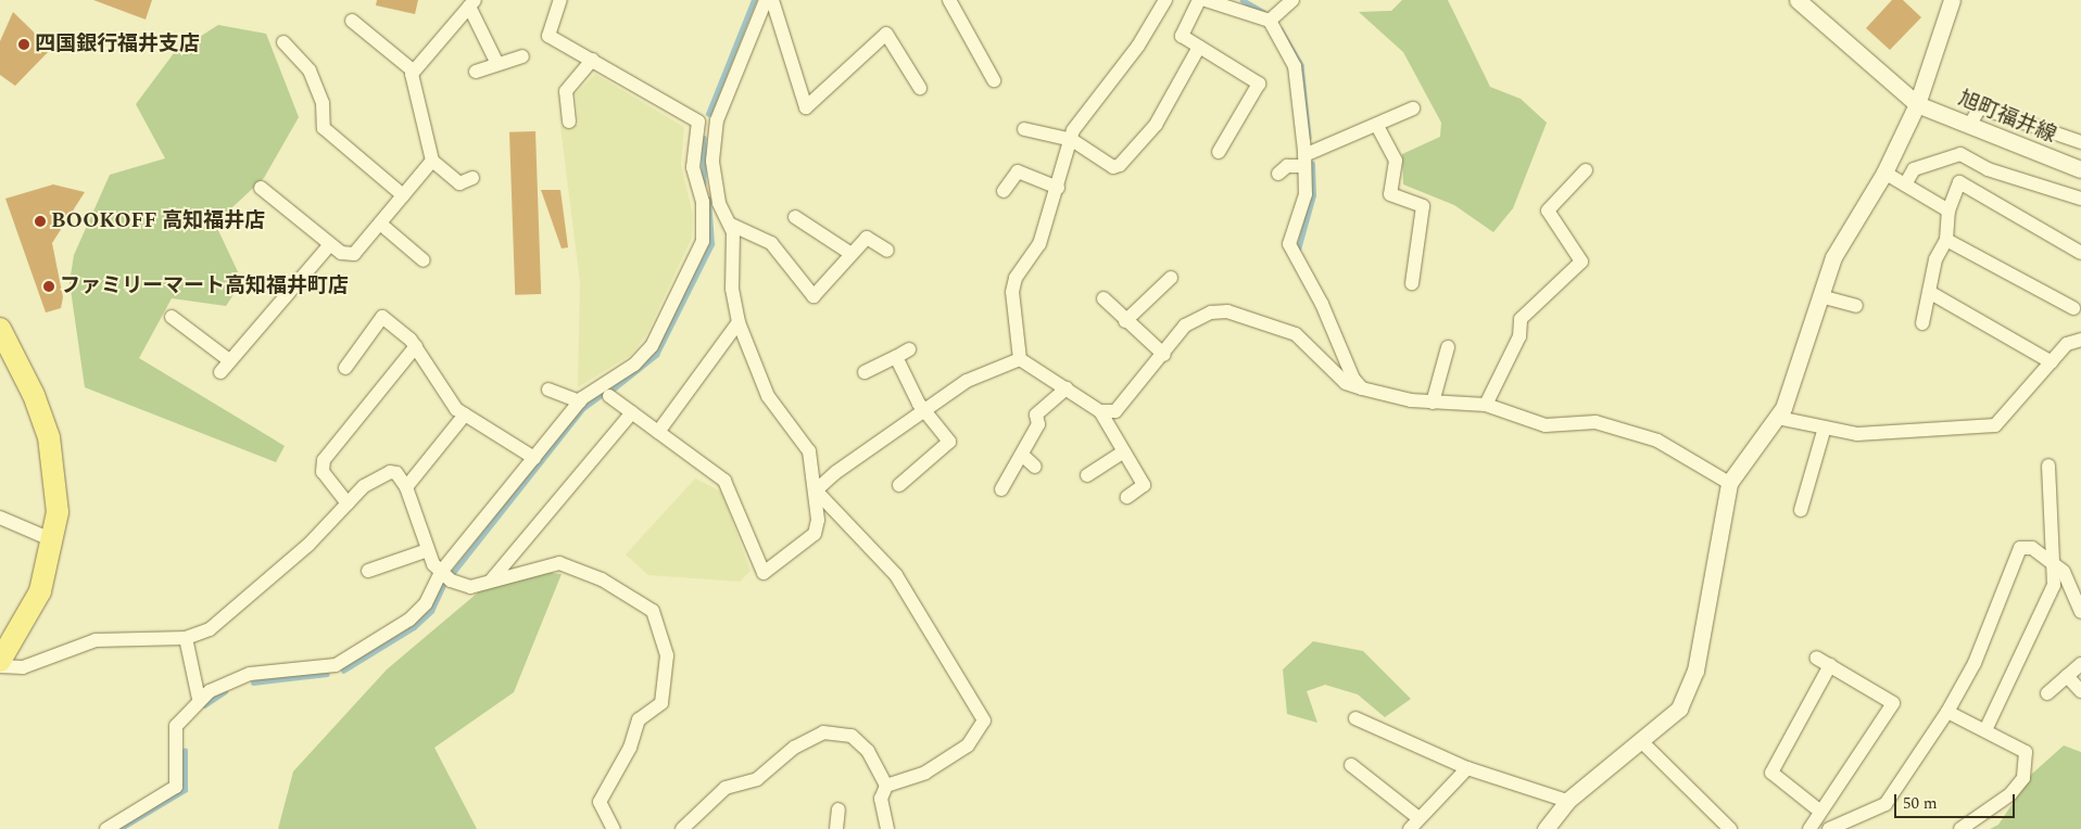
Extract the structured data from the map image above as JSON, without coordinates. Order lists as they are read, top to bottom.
{
  "streets": {
    "street": ["旭町福井線"]
  },
  "places": ["四国銀行福井支店", "BOOKOFF 高知福井店", "ファミリーマート高知福井町店"],
  "scale_bar": "50 m"
}
